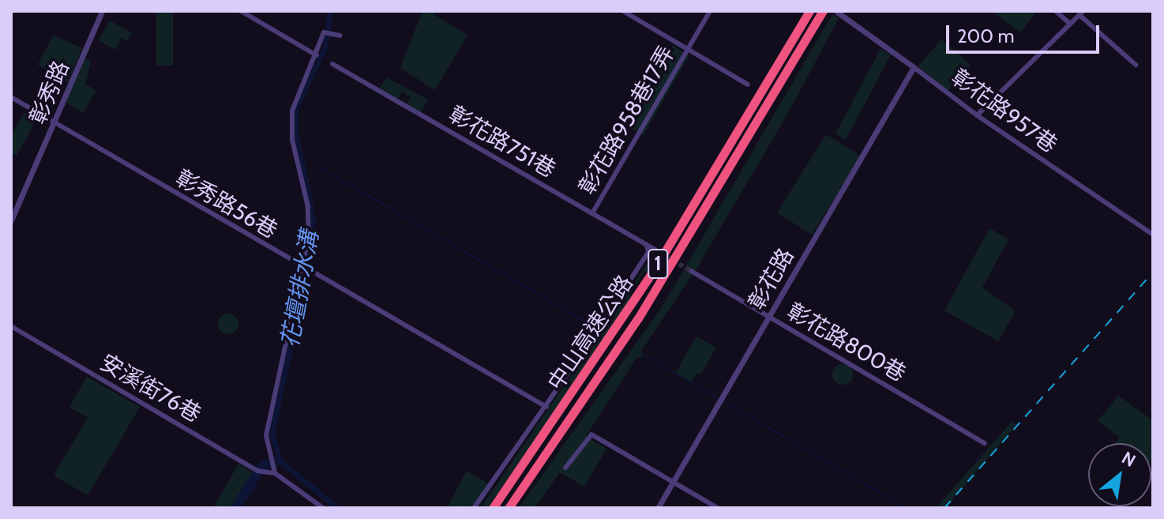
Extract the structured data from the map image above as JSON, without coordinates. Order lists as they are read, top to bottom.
{
  "streets": {
    "highway": ["1", "中山高速公路"],
    "street": [
      "彰秀路",
      "彰花路957巷",
      "彰花路958巷17弄",
      "彰花路751巷",
      "彰秀路56巷",
      "彰花路",
      "彰花路800巷",
      "安溪街76巷"
    ]
  },
  "crossings": [
    ["彰秀路", "彰秀路56巷"],
    ["彰花路957巷", "彰花路"],
    ["彰花路958巷17弄", "彰花路751巷"],
    ["彰花路", "彰花路800巷"]
  ],
  "water": ["花壇排水溝"],
  "scale_bar": "200 m",
  "north": "top right"
}
